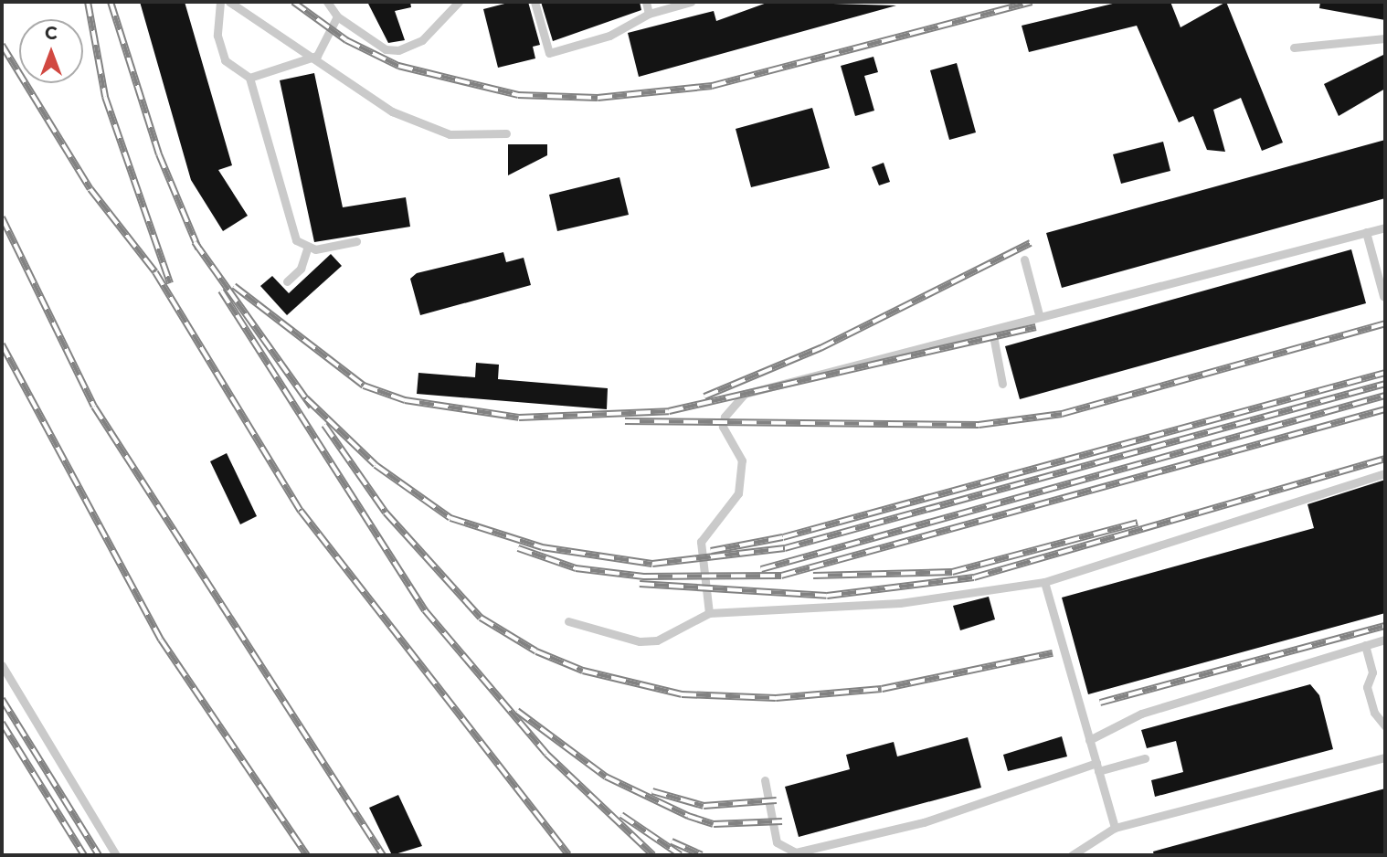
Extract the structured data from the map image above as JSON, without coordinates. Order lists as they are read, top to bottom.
{
  "north": "top"
}
